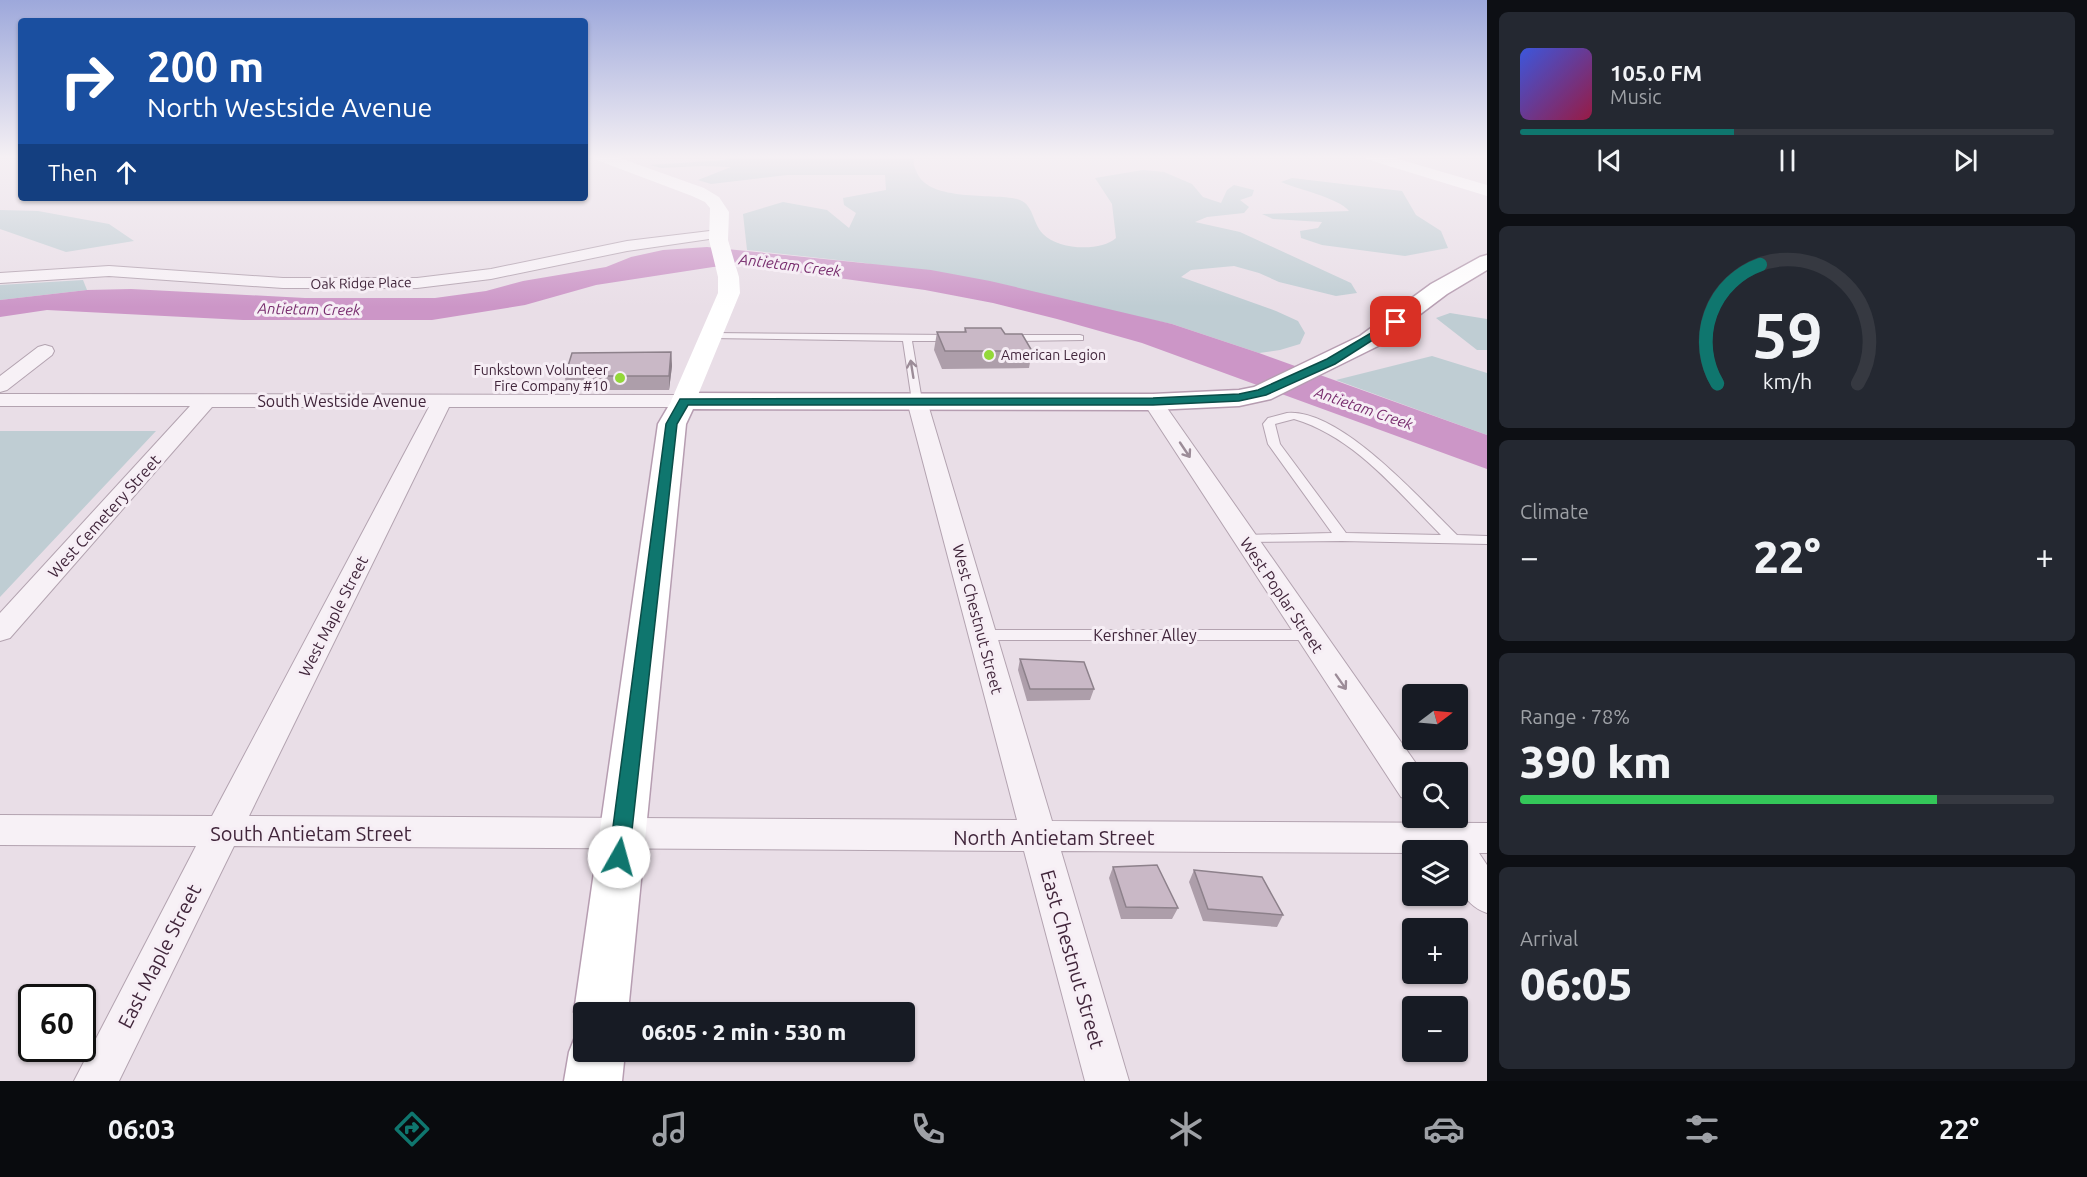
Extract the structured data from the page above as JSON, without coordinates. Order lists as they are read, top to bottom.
{
  "streets": {
    "street": [
      "Oak Ridge Place",
      "South Westside Avenue",
      "West Cemetery Street",
      "West Poplar Street",
      "West Maple Street",
      "West Chestnut Street",
      "South Antietam Street",
      "North Antietam Street",
      "East Maple Street",
      "East Chestnut Street"
    ],
    "lane": ["Kershner Alley"]
  },
  "crossings": [
    ["South Westside Avenue", "West Cemetery Street"],
    ["South Westside Avenue", "West Maple Street"],
    ["West Poplar Street", "Kershner Alley"],
    ["West Maple Street", "South Antietam Street"],
    ["West Maple Street", "East Maple Street"],
    ["West Chestnut Street", "Kershner Alley"],
    ["West Chestnut Street", "North Antietam Street"],
    ["West Chestnut Street", "East Chestnut Street"],
    ["South Antietam Street", "North Antietam Street"],
    ["South Antietam Street", "East Maple Street"],
    ["North Antietam Street", "East Chestnut Street"]
  ],
  "one_way": ["West Poplar Street"],
  "water": ["Antietam Creek"],
  "places": ["American Legion", "Funkstown Volunteer Fire Company #10"],
  "north": "right",
  "page": {
    "turn": ["200 m", "North Westside Avenue"],
    "song": ["105.0 FM", "Music"],
    "then": "Then",
    "tile": [
      "Climate",
      ["Range · 78%", "390 km"],
      ["Arrival", "06:05"]
    ],
    "heat": ["−", "22°", "+"],
    "map_buttons": ["+", "−"],
    "limit": "60",
    "trip": "06:05 · 2 min · 530 m",
    "tabs": ["06:03", "22°"],
    "gauge": ["59", "km/h"]
  }
}
